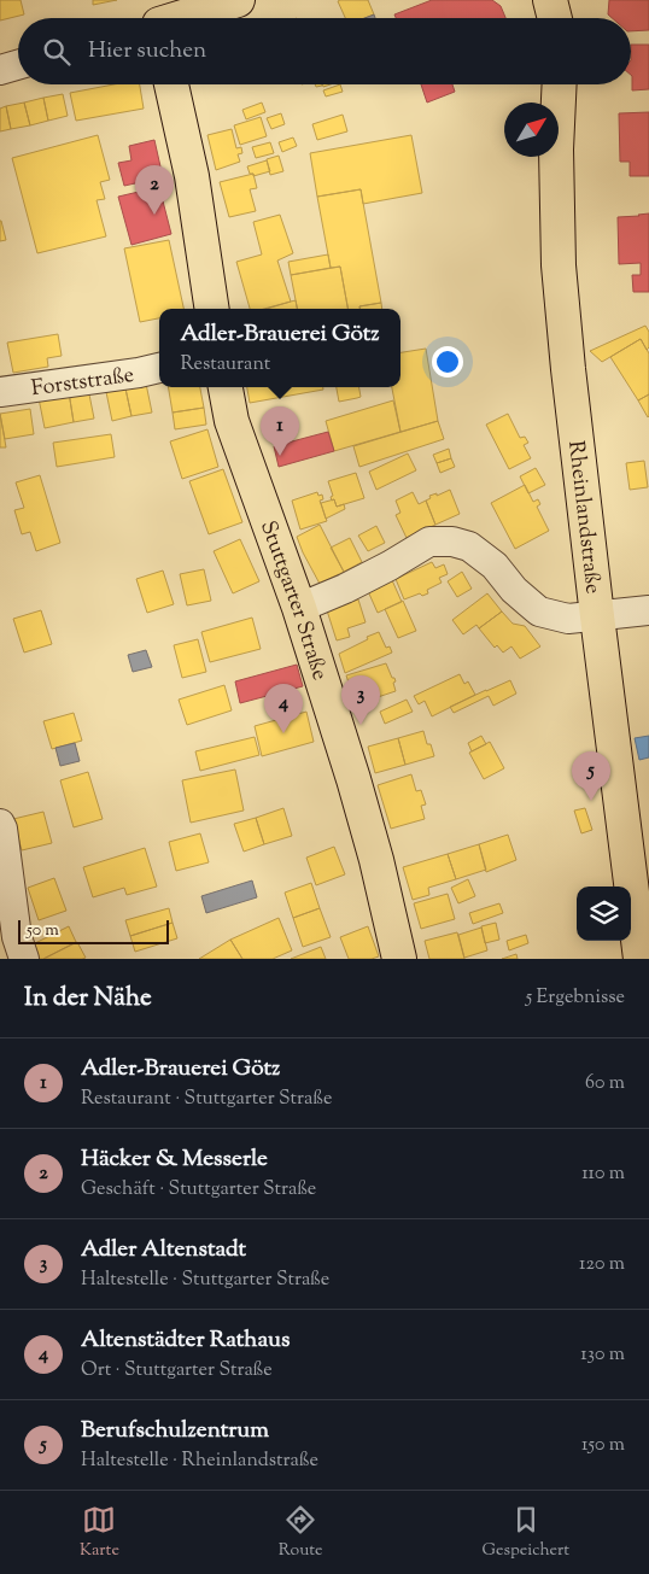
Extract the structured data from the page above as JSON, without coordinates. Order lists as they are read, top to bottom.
{
  "streets": {
    "main road": ["Rheinlandstraße", "Stuttgarter Straße"],
    "street": ["Forststraße"]
  },
  "scale_bar": "50 m",
  "north": "top right",
  "page": {
    "search": "Hier suchen",
    "pins": [
      "2",
      "1",
      "3",
      "4",
      "5"
    ],
    "popup": ["Adler-Brauerei Götz", "Restaurant"],
    "scale": "50 m",
    "heading": ["In der Nähe", "5 Ergebnisse"],
    "list": [
      {
        "mark": "1",
        "name": "Adler-Brauerei Götz",
        "note": "Restaurant · Stuttgarter Straße",
        "value": "60 m"
      },
      {
        "mark": "2",
        "name": "Häcker & Messerle",
        "note": "Geschäft · Stuttgarter Straße",
        "value": "110 m"
      },
      {
        "mark": "3",
        "name": "Adler Altenstadt",
        "note": "Haltestelle · Stuttgarter Straße",
        "value": "120 m"
      },
      {
        "mark": "4",
        "name": "Altenstädter Rathaus",
        "note": "Ort · Stuttgarter Straße",
        "value": "130 m"
      },
      {
        "mark": "5",
        "name": "Berufschulzentrum",
        "note": "Haltestelle · Rheinlandstraße",
        "value": "150 m"
      }
    ],
    "nav": ["Karte", "Route", "Gespeichert"]
  }
}
